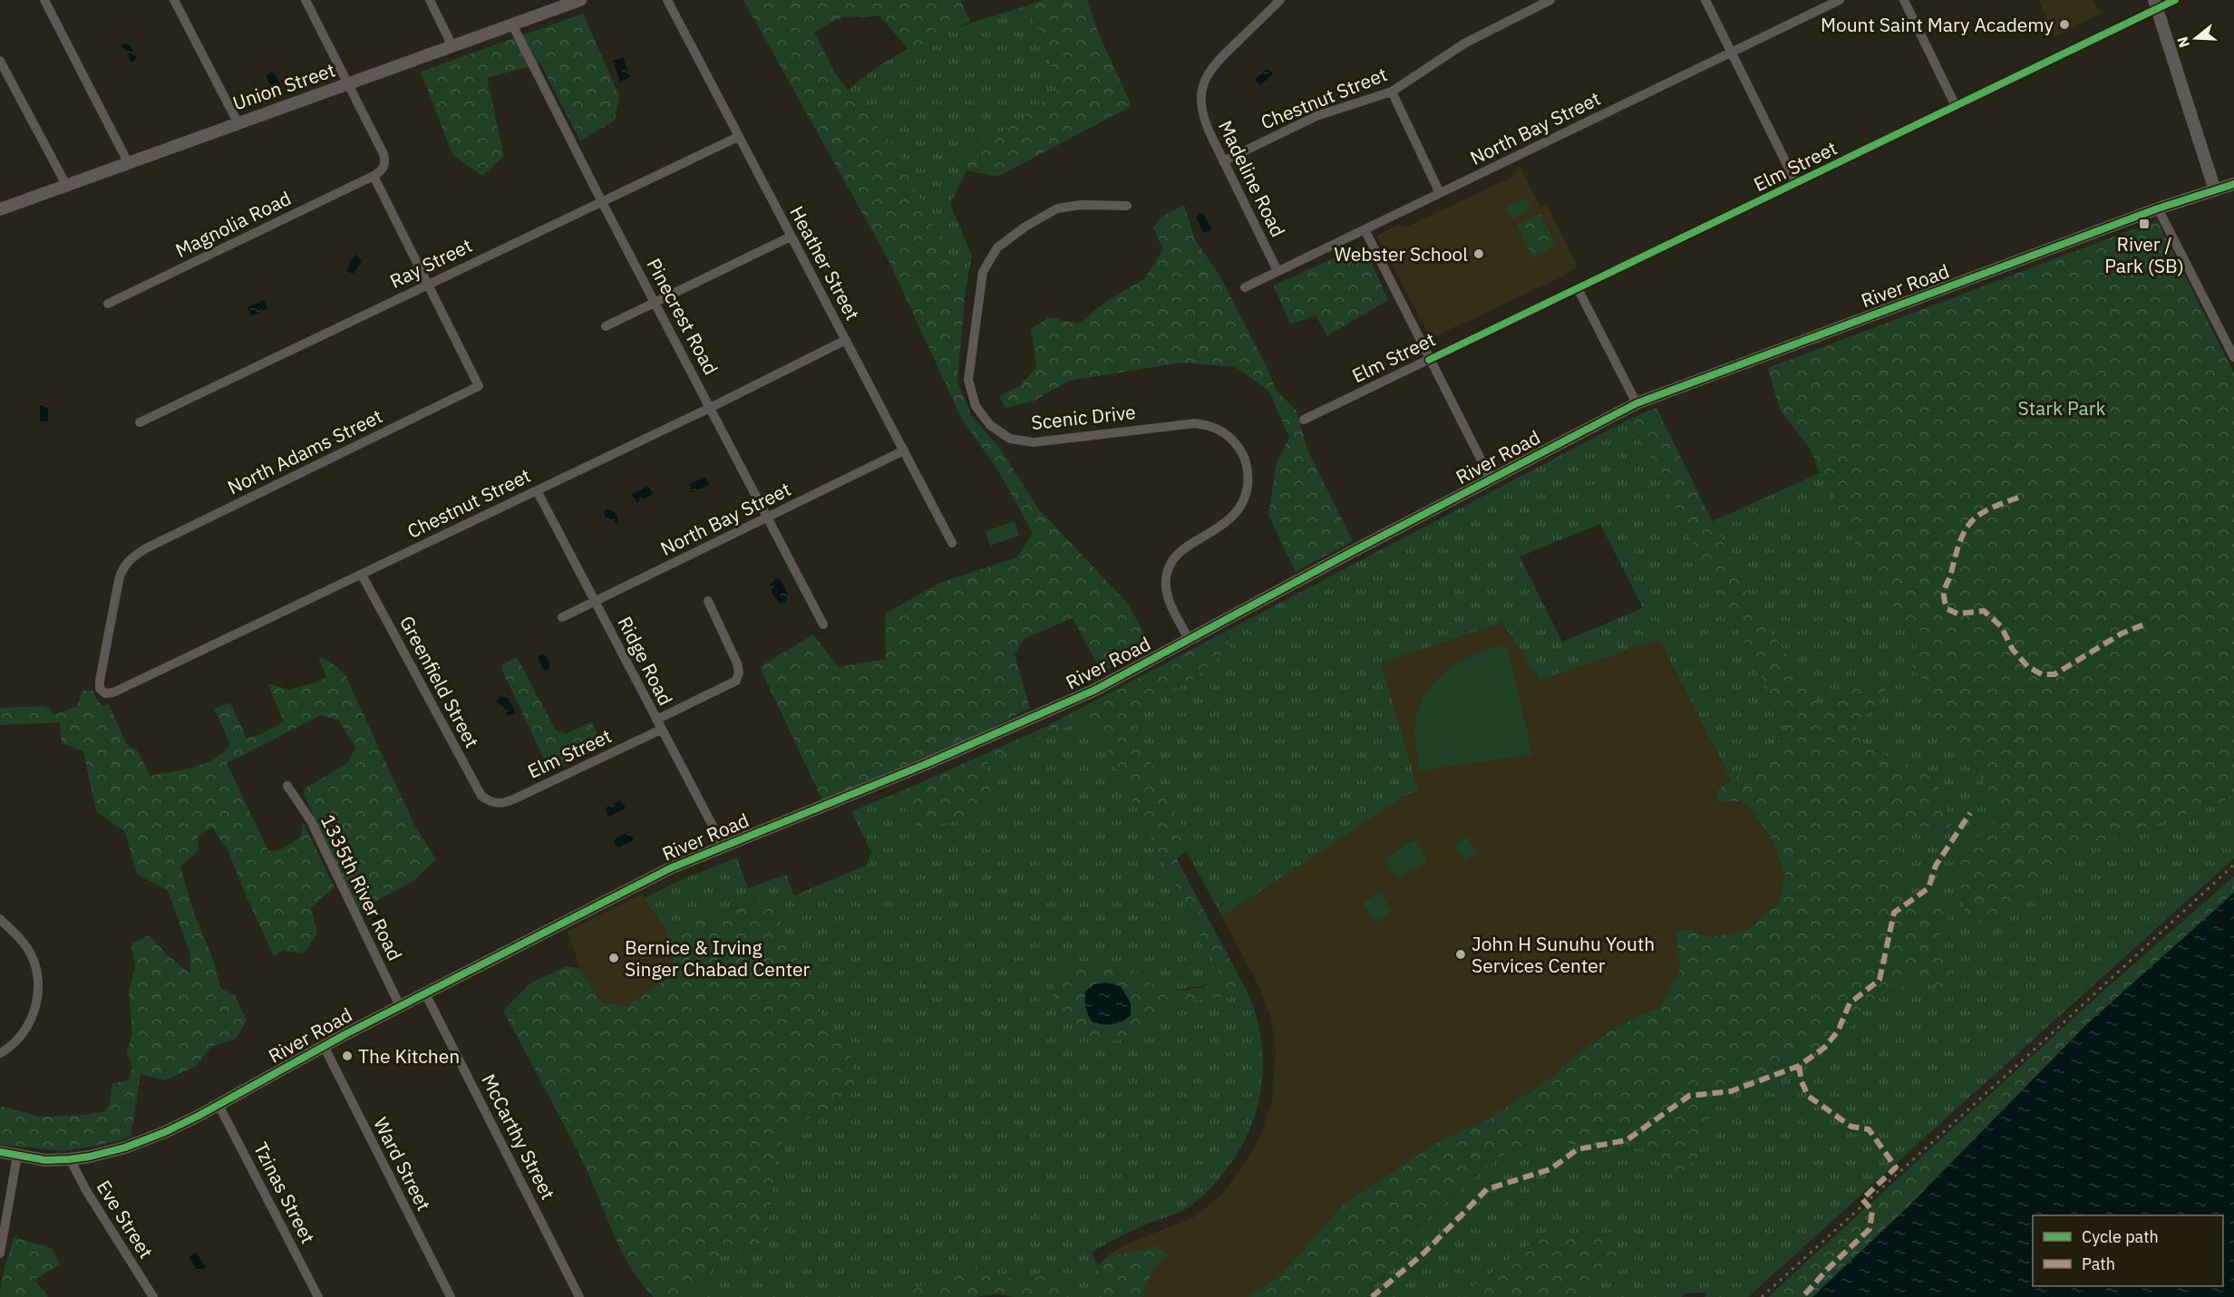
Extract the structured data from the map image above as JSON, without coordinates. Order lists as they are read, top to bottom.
{
  "streets": {
    "street": [
      "Union Street",
      "Chestnut Street",
      "North Bay Street",
      "Elm Street",
      "Madeline Road",
      "Magnolia Road",
      "Ray Street",
      "Heather Street",
      "River Road",
      "Pinecrest Road",
      "Scenic Drive",
      "North Adams Street",
      "Ridge Road",
      "Greenfield Street",
      "1335th River Road",
      "McCarthy Street",
      "Ward Street",
      "Tzinas Street",
      "Eve Street"
    ]
  },
  "crossings": [
    ["Union Street", "Pinecrest Road"],
    ["Chestnut Street", "Madeline Road"],
    ["Chestnut Street", "Heather Street"],
    ["Chestnut Street", "Pinecrest Road"],
    ["Chestnut Street", "North Adams Street"],
    ["Chestnut Street", "Ridge Road"],
    ["Chestnut Street", "Greenfield Street"],
    ["North Bay Street", "Madeline Road"],
    ["North Bay Street", "Heather Street"],
    ["North Bay Street", "Pinecrest Road"],
    ["North Bay Street", "Ridge Road"],
    ["Elm Street", "Ridge Road"],
    ["Elm Street", "Greenfield Street"],
    ["Ray Street", "Heather Street"],
    ["Ray Street", "Pinecrest Road"],
    ["Ray Street", "North Adams Street"],
    ["River Road", "Scenic Drive"],
    ["River Road", "Ridge Road"],
    ["River Road", "1335th River Road"],
    ["River Road", "McCarthy Street"],
    ["River Road", "Ward Street"],
    ["River Road", "Tzinas Street"],
    ["River Road", "Eve Street"]
  ],
  "parks": ["Stark Park"],
  "places": {
    "other": [
      "Mount Saint Mary Academy",
      "Webster School",
      "John H Sunuhu Youth Services Center",
      "Bernice & Irving Singer Chabad Center",
      "The Kitchen"
    ],
    "transit": ["River / Park (SB)"]
  },
  "legend": ["Cycle path", "Path"],
  "north": "left"
}
